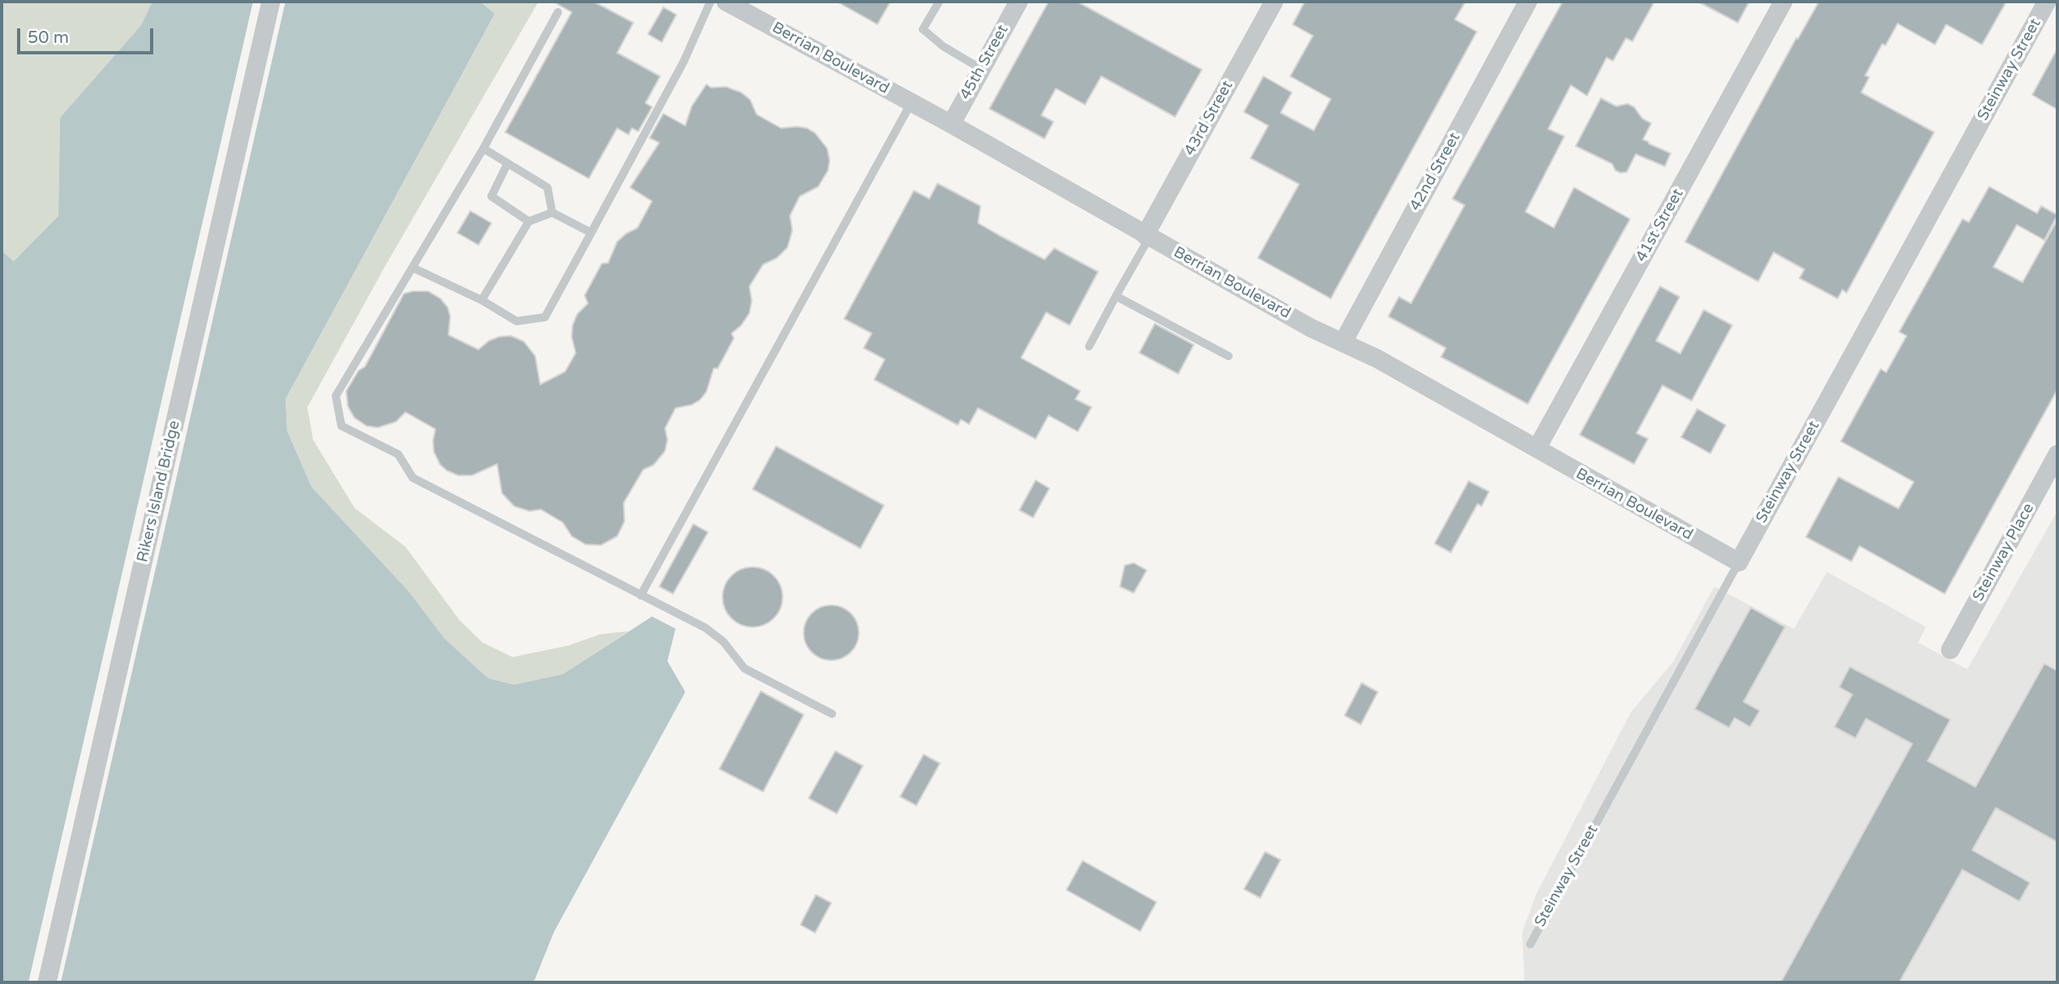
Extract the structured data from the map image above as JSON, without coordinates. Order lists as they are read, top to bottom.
{
  "streets": {
    "street": [
      "Berrian Boulevard",
      "45th Street",
      "Steinway Street",
      "43rd Street",
      "42nd Street",
      "41st Street",
      "Rikers Island Bridge",
      "Steinway Place"
    ]
  },
  "crossings": [
    ["Berrian Boulevard", "45th Street"],
    ["Berrian Boulevard", "Steinway Street"],
    ["Berrian Boulevard", "43rd Street"],
    ["Berrian Boulevard", "42nd Street"],
    ["Berrian Boulevard", "41st Street"]
  ],
  "scale_bar": "50 m"
}
